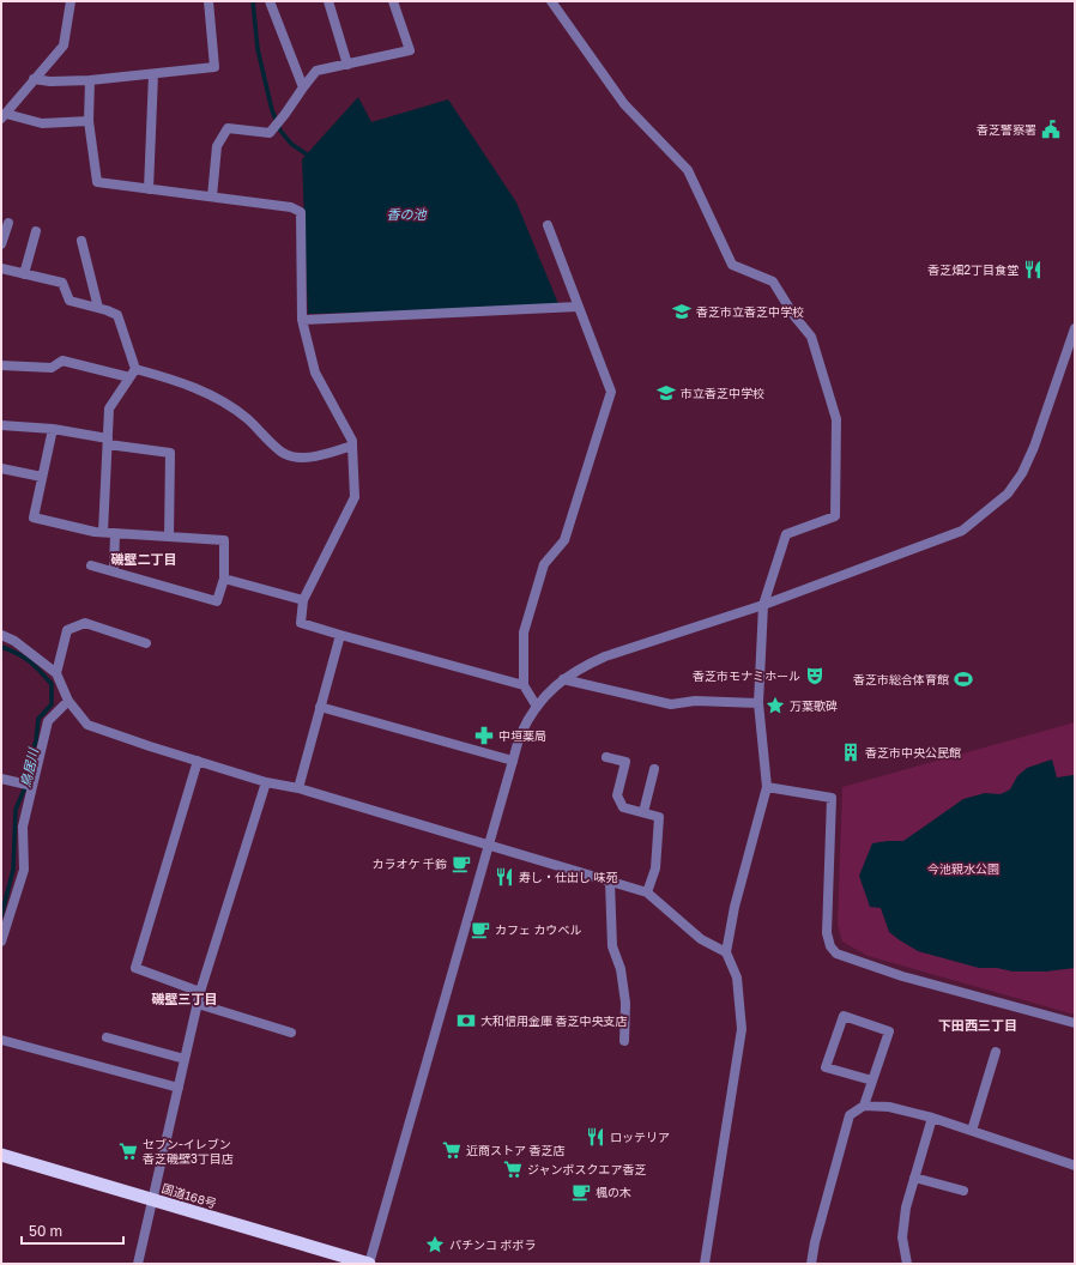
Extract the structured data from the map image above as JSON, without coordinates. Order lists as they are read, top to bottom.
{
  "streets": {
    "highway": ["国道168号"]
  },
  "districts": ["磯壁二丁目", "磯壁三丁目", "下田西三丁目"],
  "water": ["香の池", "鳥居川"],
  "parks": ["今池親水公園"],
  "places": {
    "public building": ["香芝警察署"],
    "restaurant": ["香芝畑2丁目食堂", "寿し・仕出し 味苑", "ロッテリア"],
    "school or university": ["香芝市立香芝中学校", "市立香芝中学校"],
    "theatre": ["香芝市モナミホール"],
    "sports": ["香芝市総合体育館"],
    "place": ["万葉歌碑", "パチンコ ポポラ"],
    "pharmacy": ["中垣薬局"],
    "building": ["香芝市中央公民館"],
    "cafe": ["カラオケ 千鈴", "カフェ カウベル", "楓の木"],
    "bank": ["大和信用金庫 香芝中央支店"],
    "supermarket": ["近商ストア 香芝店", "セブン-イレブン 香芝磯壁3丁目店", "ジャンボスクエア香芝"]
  },
  "scale_bar": "50 m"
}
